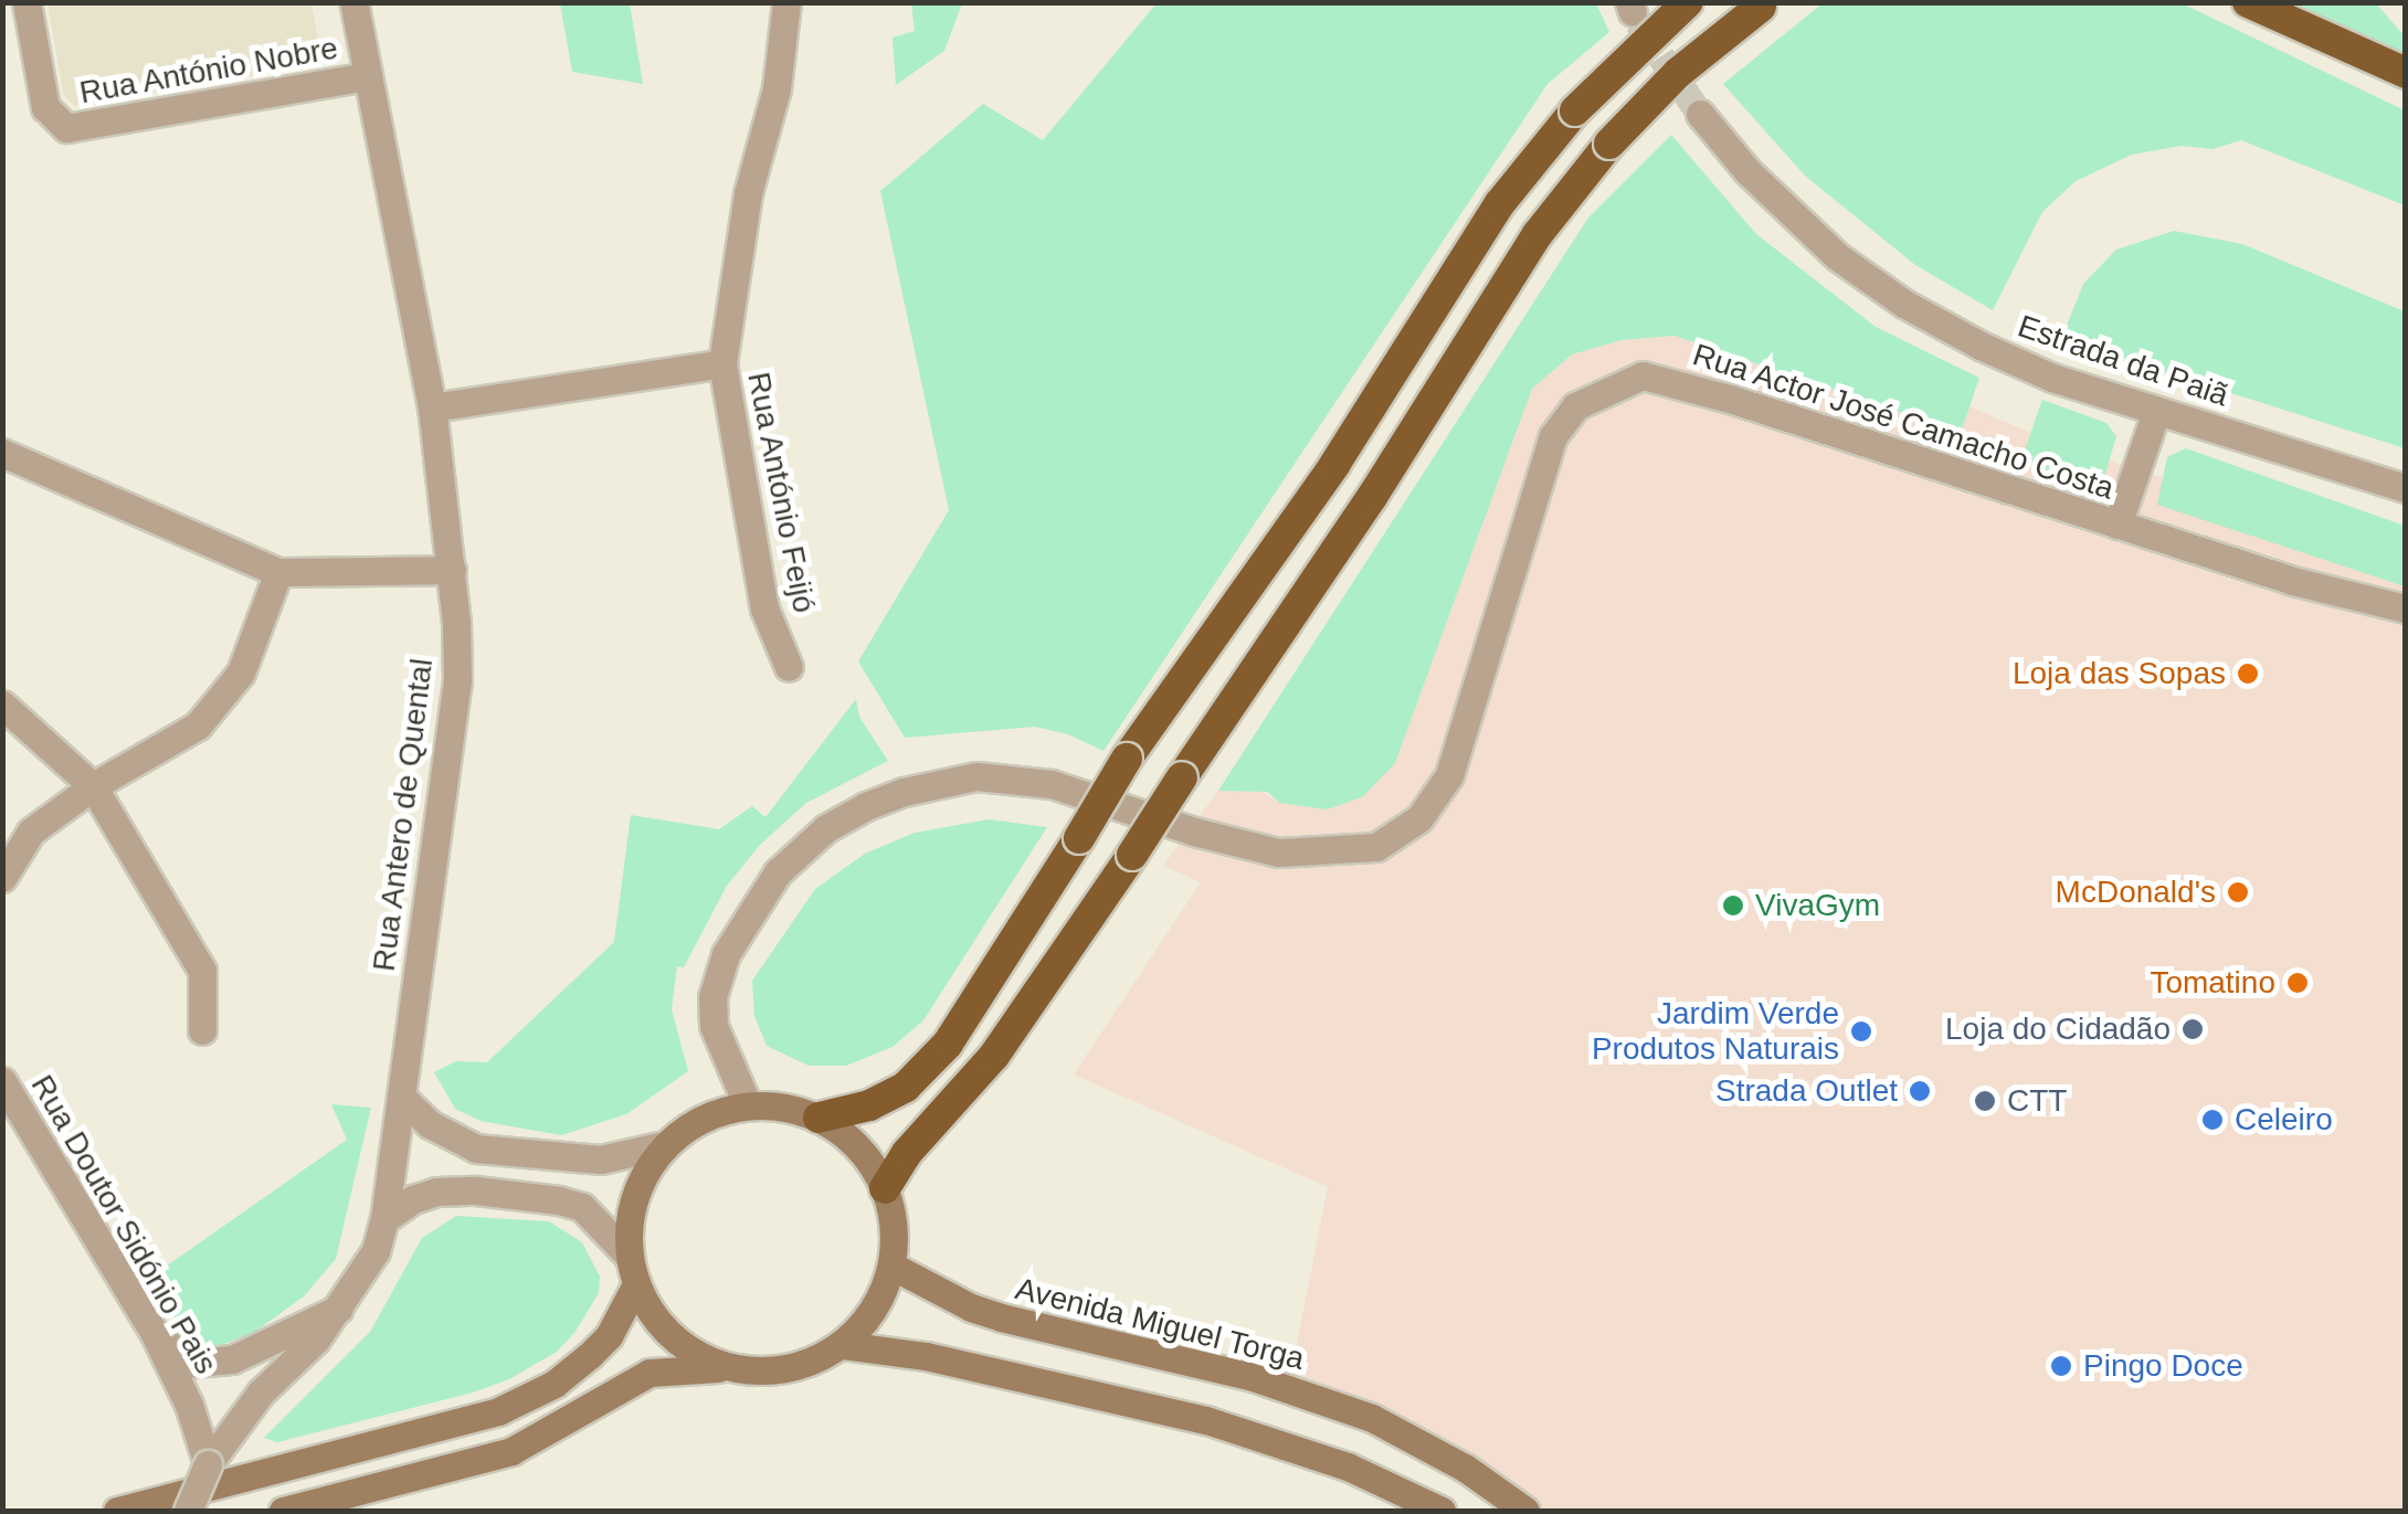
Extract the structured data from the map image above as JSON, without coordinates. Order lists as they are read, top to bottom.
{
  "streets": {
    "main road": ["Avenida Miguel Torga"],
    "street": [
      "Rua António Nobre",
      "Estrada da Paiã",
      "Rua Actor José Camacho Costa",
      "Rua António Feijó",
      "Rua Antero de Quental",
      "Rua Doutor Sidónio Pais"
    ]
  },
  "crossings": [
    ["Rua António Nobre", "Rua Antero de Quental"],
    ["Rua Actor José Camacho Costa", "Avenida Miguel Torga"],
    ["Rua Antero de Quental", "Rua Doutor Sidónio Pais"]
  ],
  "places": [
    "Loja das Sopas",
    "McDonald's",
    "VivaGym",
    "Tomatino",
    "Loja do Cidadão",
    "Jardim Verde Produtos Naturais",
    "Strada Outlet",
    "CTT",
    "Celeiro",
    "Pingo Doce"
  ]
}
